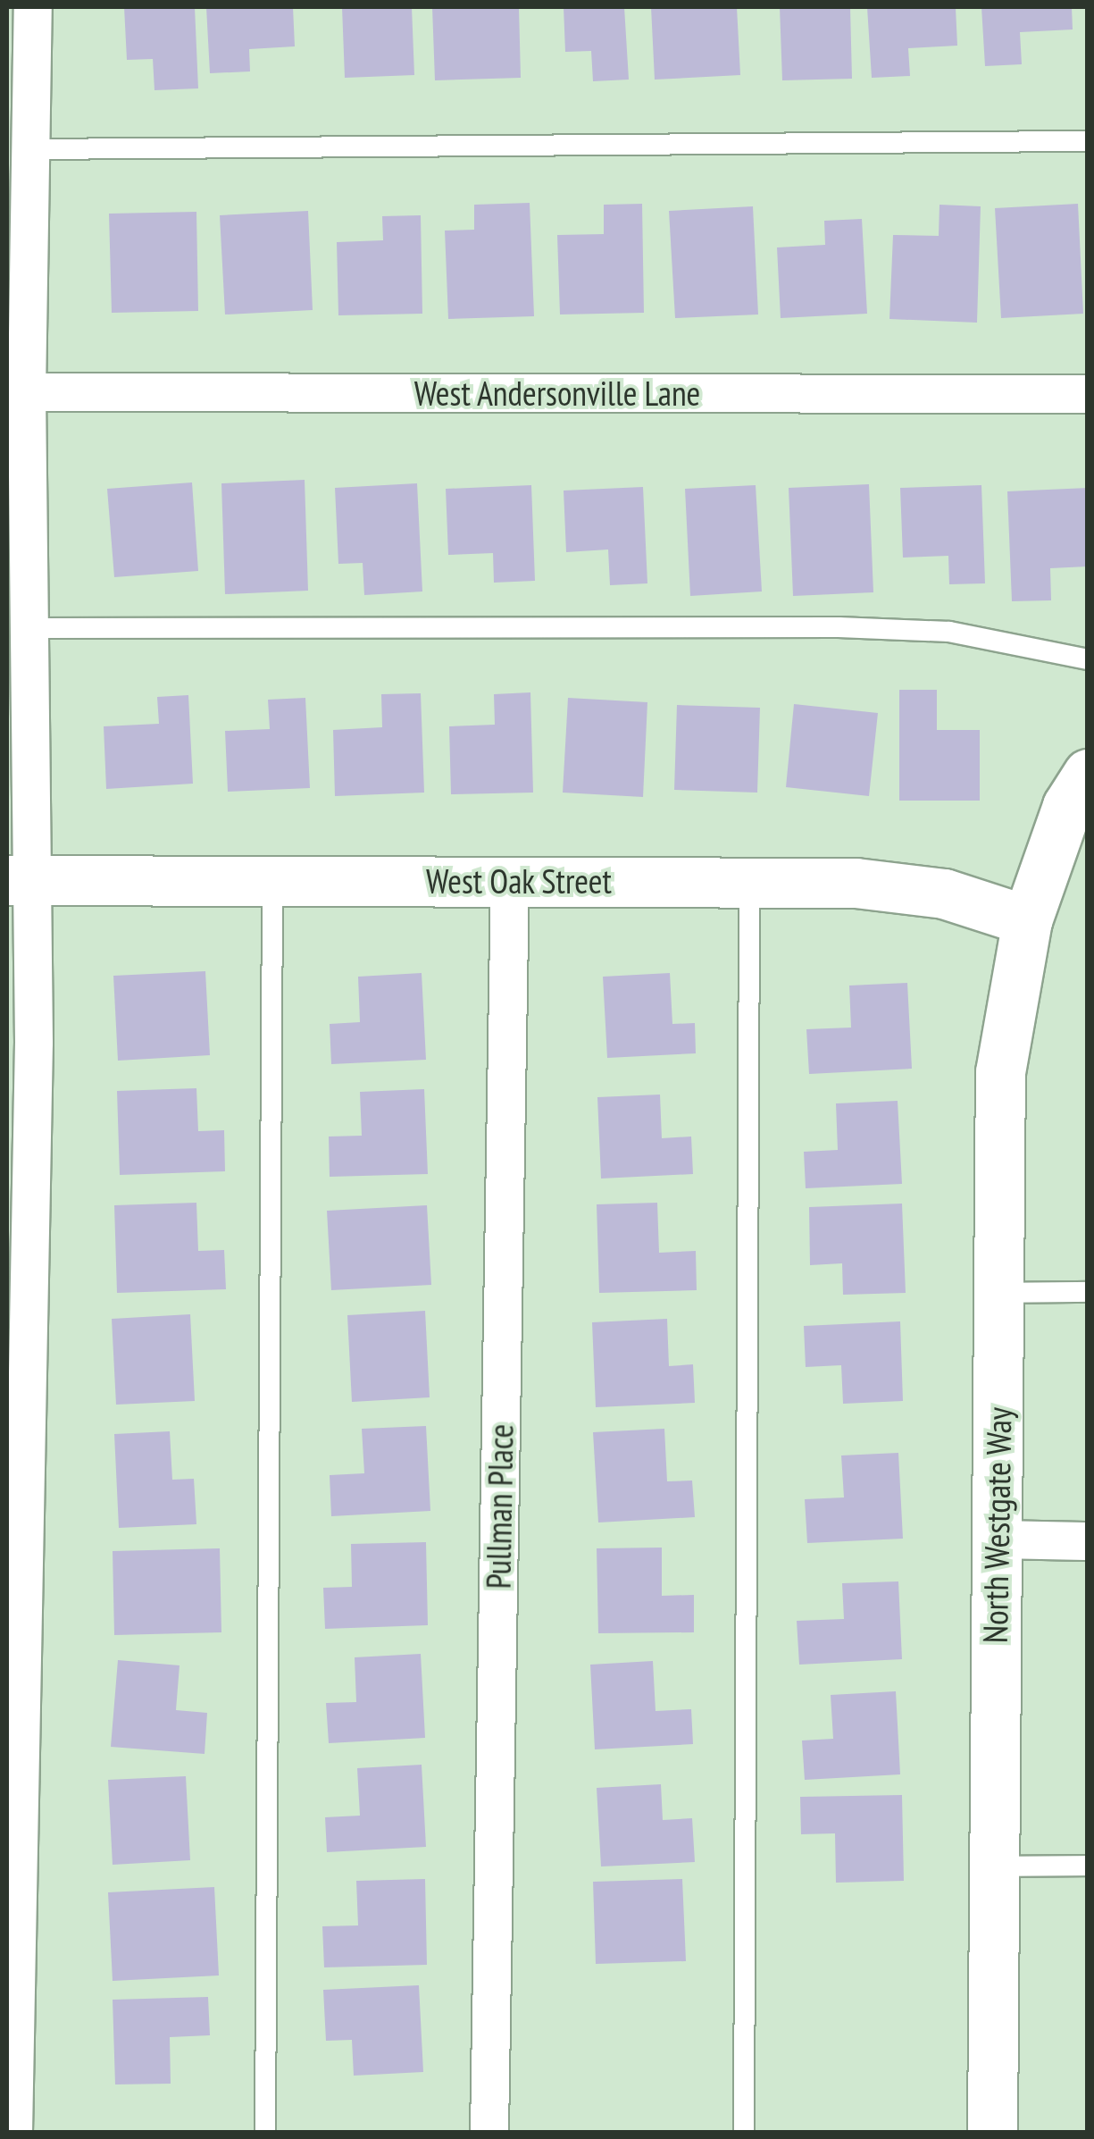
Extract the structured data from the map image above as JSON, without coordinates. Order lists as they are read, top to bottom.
{
  "streets": {
    "street": [
      "West Andersonville Lane",
      "West Oak Street",
      "Pullman Place",
      "North Westgate Way"
    ]
  },
  "crossings": [
    ["West Oak Street", "Pullman Place"],
    ["West Oak Street", "North Westgate Way"]
  ]
}
